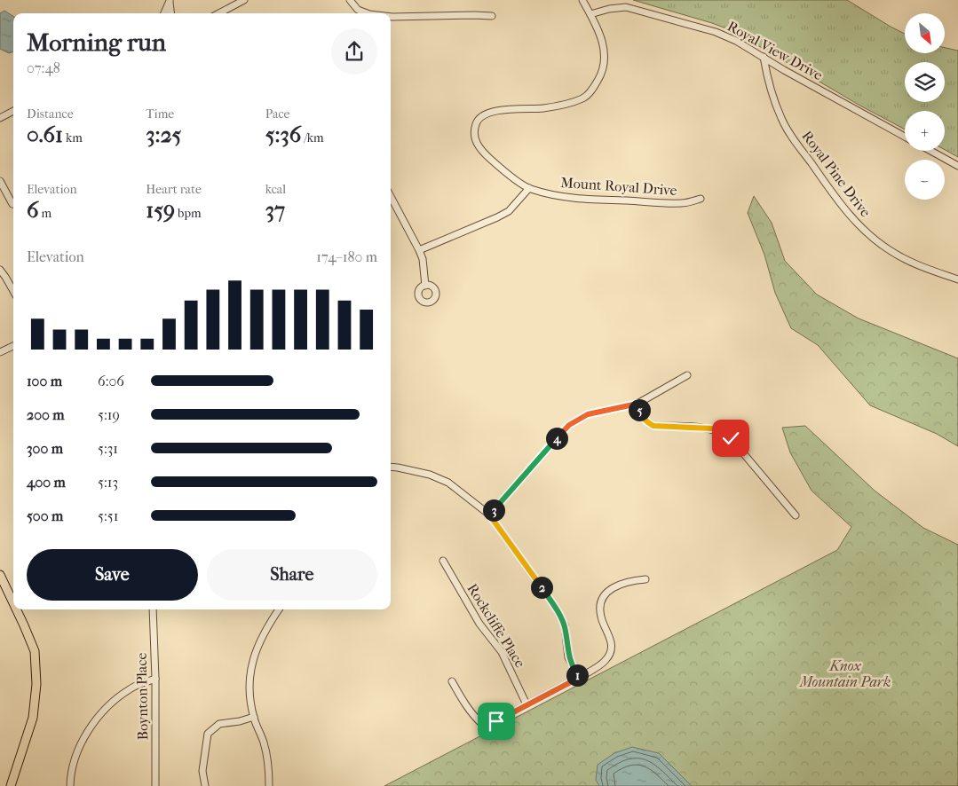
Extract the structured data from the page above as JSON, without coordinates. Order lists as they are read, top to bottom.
{
  "streets": {
    "street": [
      "Royal View Drive",
      "Royal Pine Drive",
      "Mount Royal Drive",
      "Rockcliffe Place",
      "Boynton Place"
    ]
  },
  "crossings": [
    ["Royal View Drive", "Royal Pine Drive"],
    ["Royal View Drive", "Mount Royal Drive"]
  ],
  "parks": ["Knox Mountain Park"],
  "north": "bottom right",
  "page": {
    "map_buttons": ["+", "−"],
    "heading": ["Morning run", "07:48"],
    "stats": [
      ["Distance", "0.61 km"],
      ["Time", "3:25"],
      ["Pace", "5:36 /km"],
      ["Elevation", "6 m"],
      ["Heart rate", "159 bpm"],
      ["kcal", "37"]
    ],
    "chart": ["Elevation", "174–180 m"],
    "list": [
      {
        "name": "100 m",
        "note": "6:06"
      },
      {
        "name": "200 m",
        "note": "5:19"
      },
      {
        "name": "300 m",
        "note": "5:31"
      },
      {
        "name": "400 m",
        "note": "5:13"
      },
      {
        "name": "500 m",
        "note": "5:51"
      }
    ],
    "pins": [
      "5",
      "4",
      "3",
      "2",
      "1"
    ],
    "buttons": ["Save", "Share"]
  }
}
